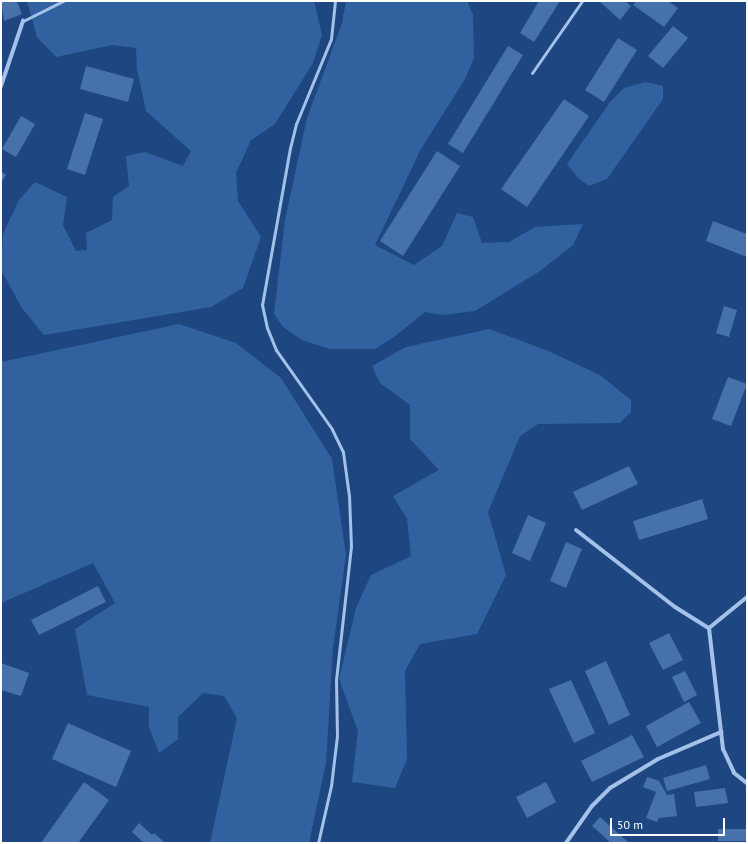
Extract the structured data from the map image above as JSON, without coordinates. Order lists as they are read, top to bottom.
{
  "scale_bar": "50 m"
}
